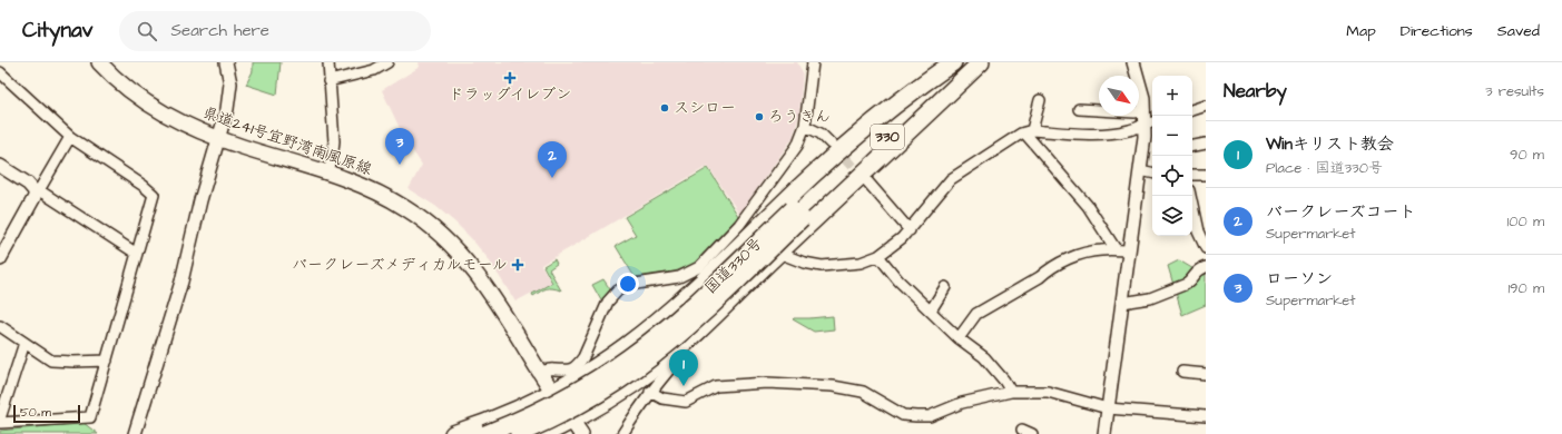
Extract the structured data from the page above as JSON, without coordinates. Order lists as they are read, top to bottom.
{
  "streets": {
    "highway": ["330", "国道330号"],
    "main road": ["県道241号宜野湾南風原線"]
  },
  "places": {
    "health": ["ドラッグイレブン", "バークレーズメディカルモール"],
    "other": ["スシロー", "ろうきん"]
  },
  "scale_bar": "50 m",
  "north": "bottom right",
  "page": {
    "header": "Citynav",
    "search": "Search here",
    "nav": ["Map", "Directions", "Saved"],
    "heading": ["Nearby", "3 results"],
    "map_buttons": ["+", "−"],
    "list": [
      {
        "mark": "1",
        "name": "Winキリスト教会",
        "note": "Place · 国道330号",
        "value": "90 m"
      },
      {
        "mark": "2",
        "name": "バークレーズコート",
        "note": "Supermarket",
        "value": "100 m"
      },
      {
        "mark": "3",
        "name": "ローソン",
        "note": "Supermarket",
        "value": "190 m"
      }
    ],
    "pins": ["3", "2", "1"],
    "scale": "50 m"
  }
}
